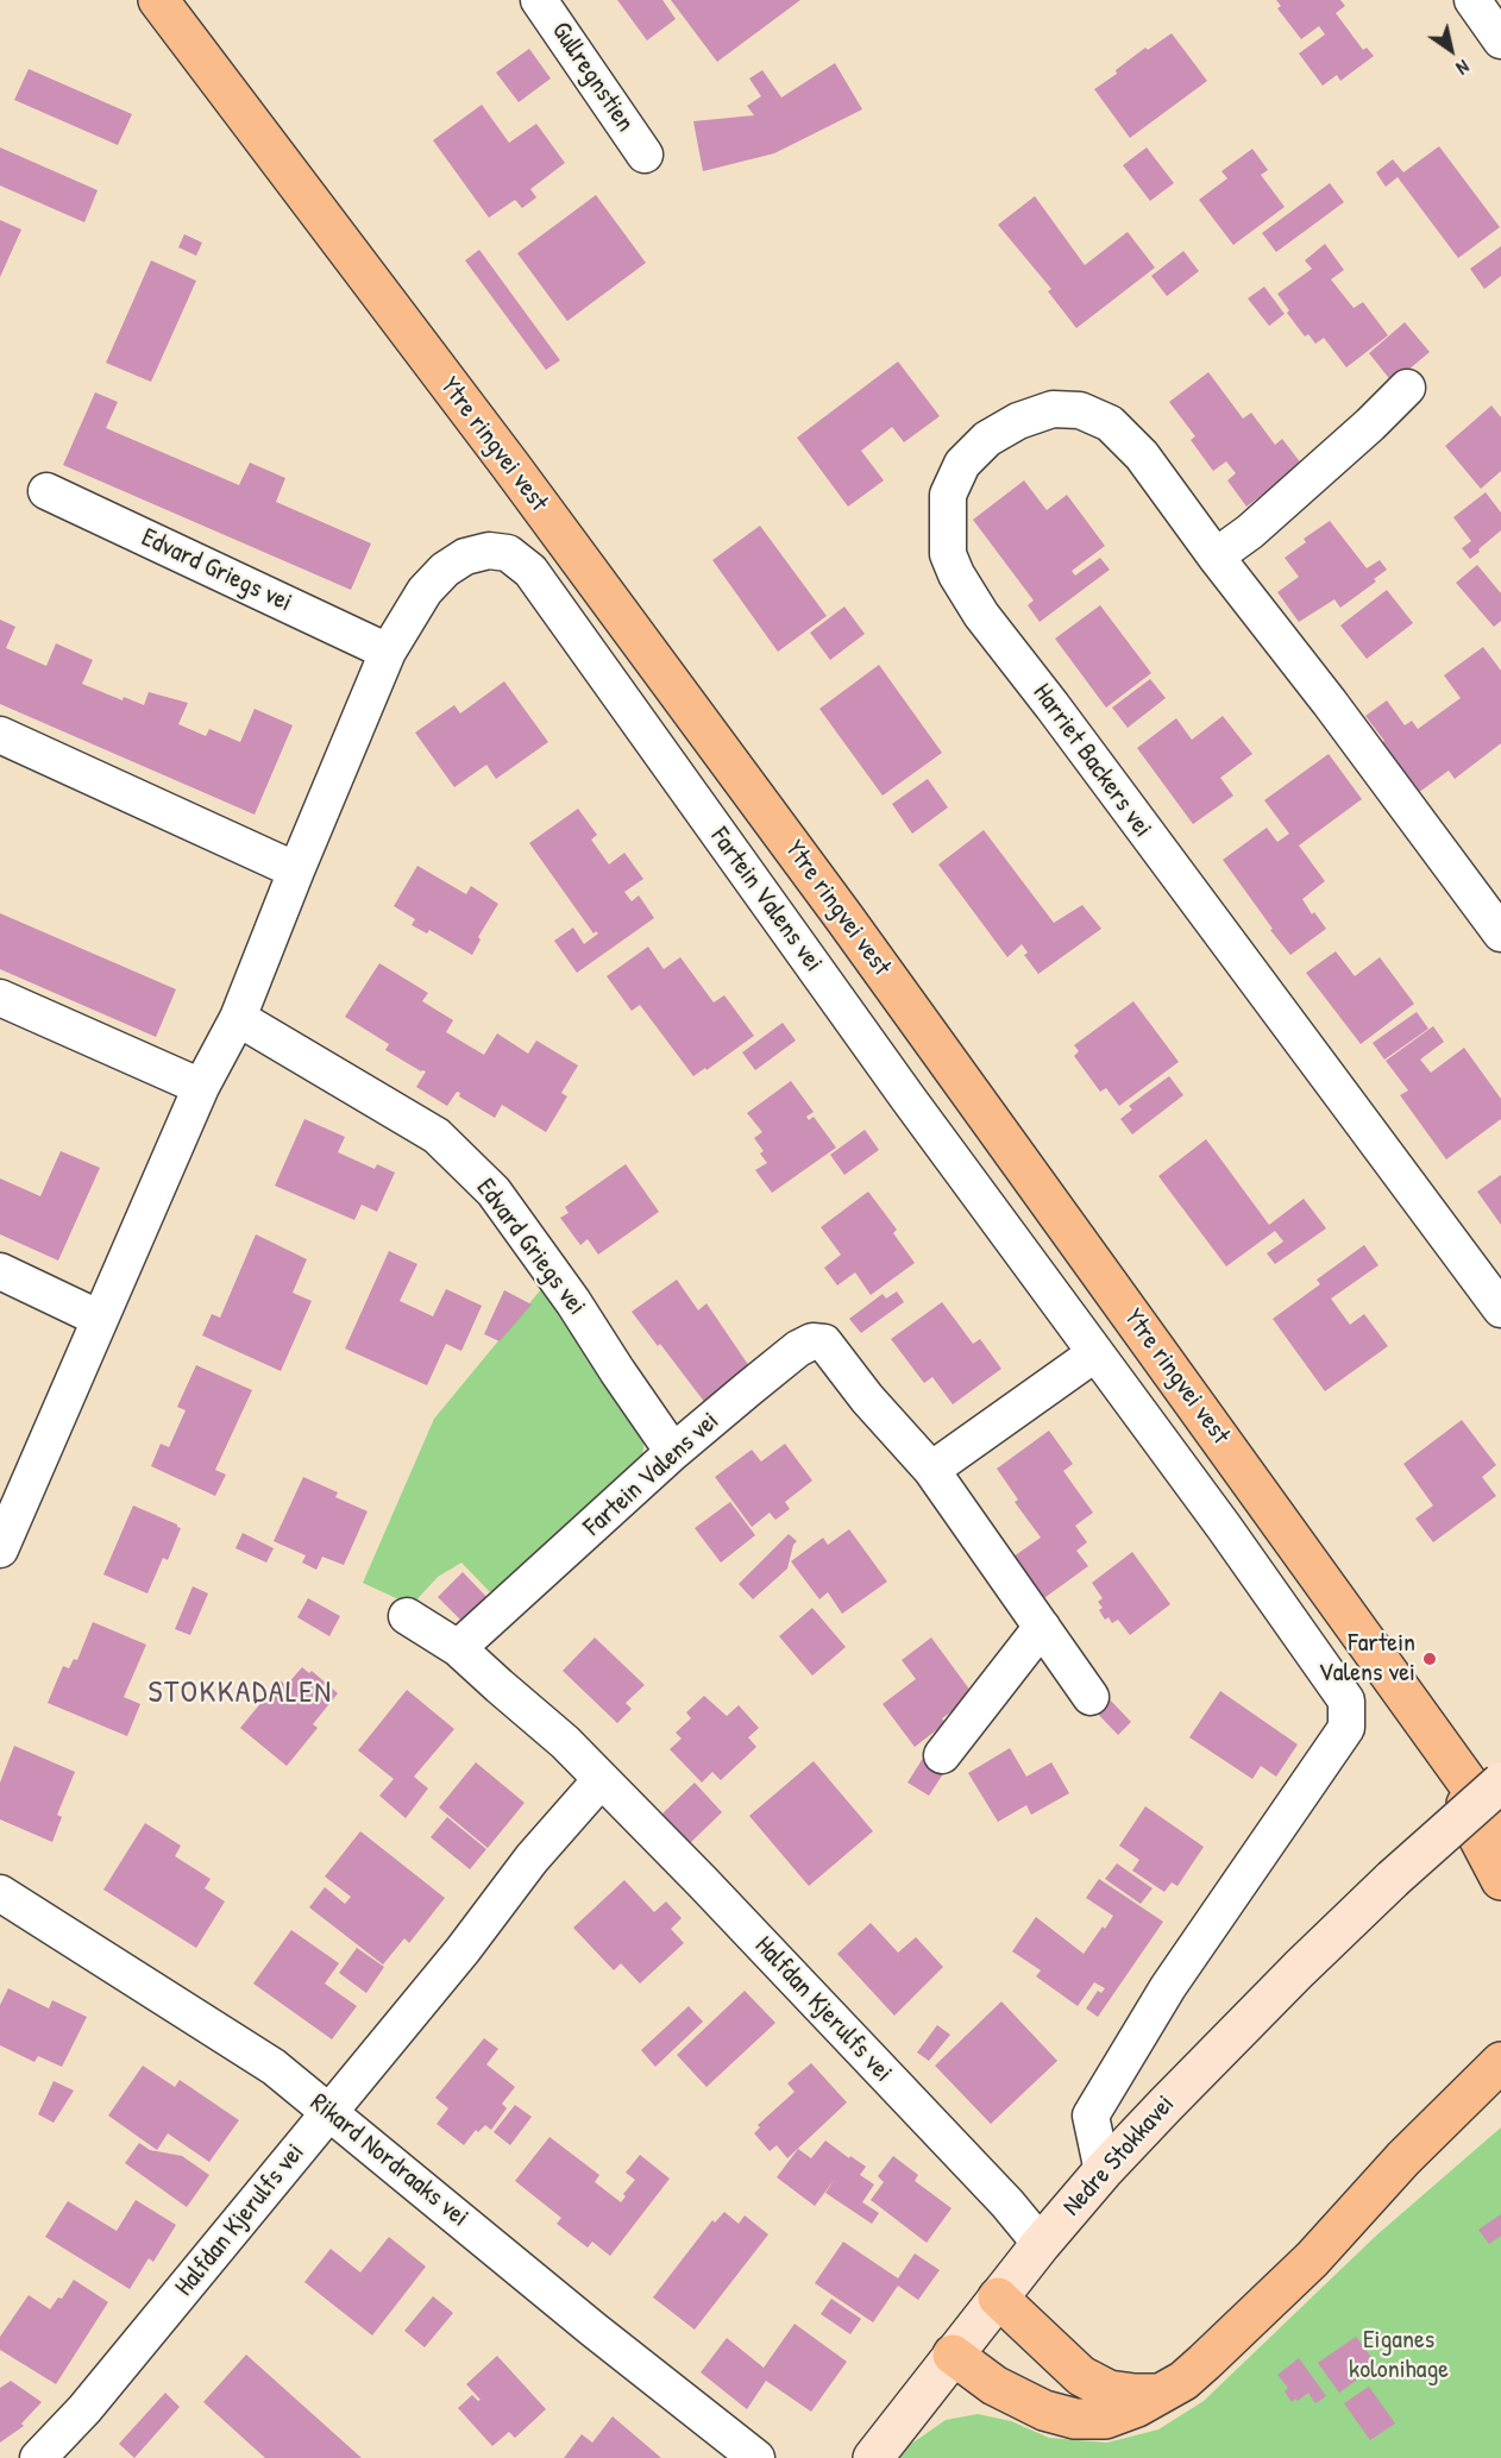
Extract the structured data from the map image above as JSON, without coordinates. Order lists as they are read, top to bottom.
{
  "streets": {
    "main road": ["Ytre ringvei vest", "Nedre Stokkavei"],
    "street": [
      "Gullregnstien",
      "Edvard Griegs vei",
      "Harriet Backers vei",
      "Fartein Valens vei",
      "Halfdan Kjerulfs vei",
      "Rikard Nordraaks vei"
    ]
  },
  "crossings": [
    ["Edvard Griegs vei", "Fartein Valens vei"],
    ["Fartein Valens vei", "Halfdan Kjerulfs vei"],
    ["Fartein Valens vei", "Nedre Stokkavei"],
    ["Halfdan Kjerulfs vei", "Nedre Stokkavei"],
    ["Halfdan Kjerulfs vei", "Rikard Nordraaks vei"]
  ],
  "districts": ["STOKKADALEN"],
  "parks": ["Eiganes kolonihage"],
  "places": ["Fartein Valens vei"],
  "north": "bottom right"
}
